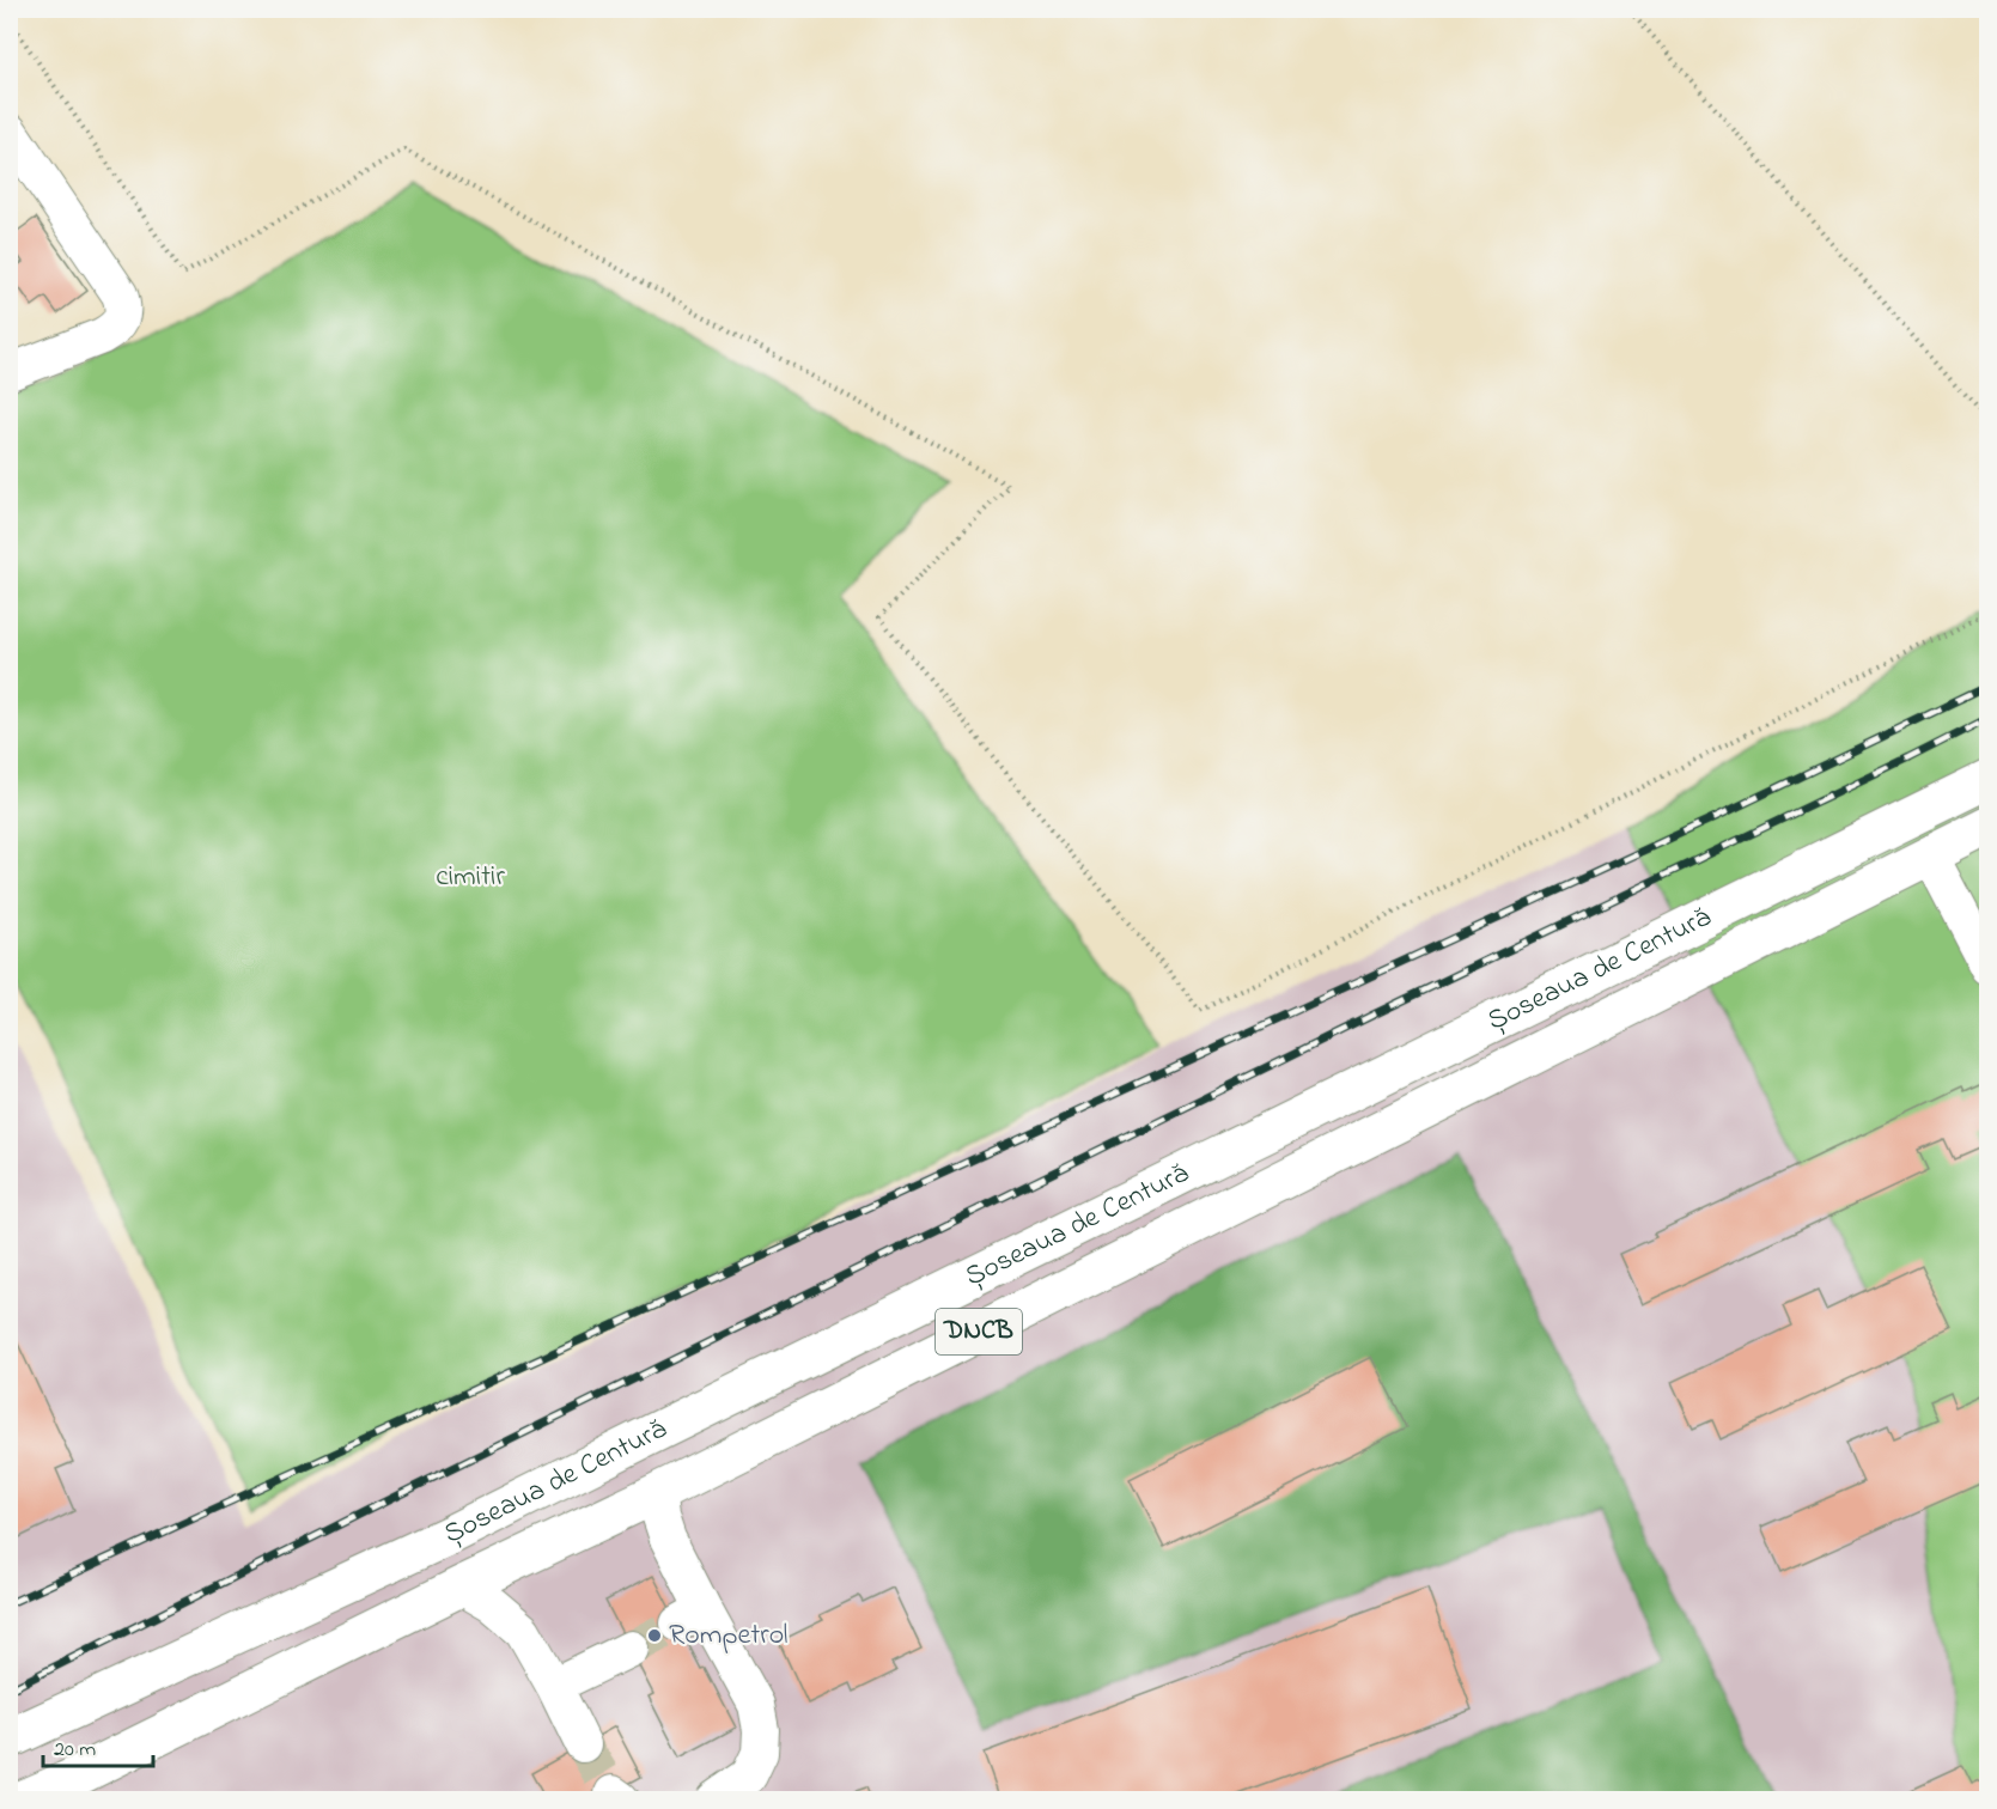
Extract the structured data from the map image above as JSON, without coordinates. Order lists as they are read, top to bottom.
{
  "streets": {
    "main road": ["Șoseaua de Centură", "DNCB"]
  },
  "parks": ["cimitir"],
  "places": ["Rompetrol"],
  "scale_bar": "20 m"
}
